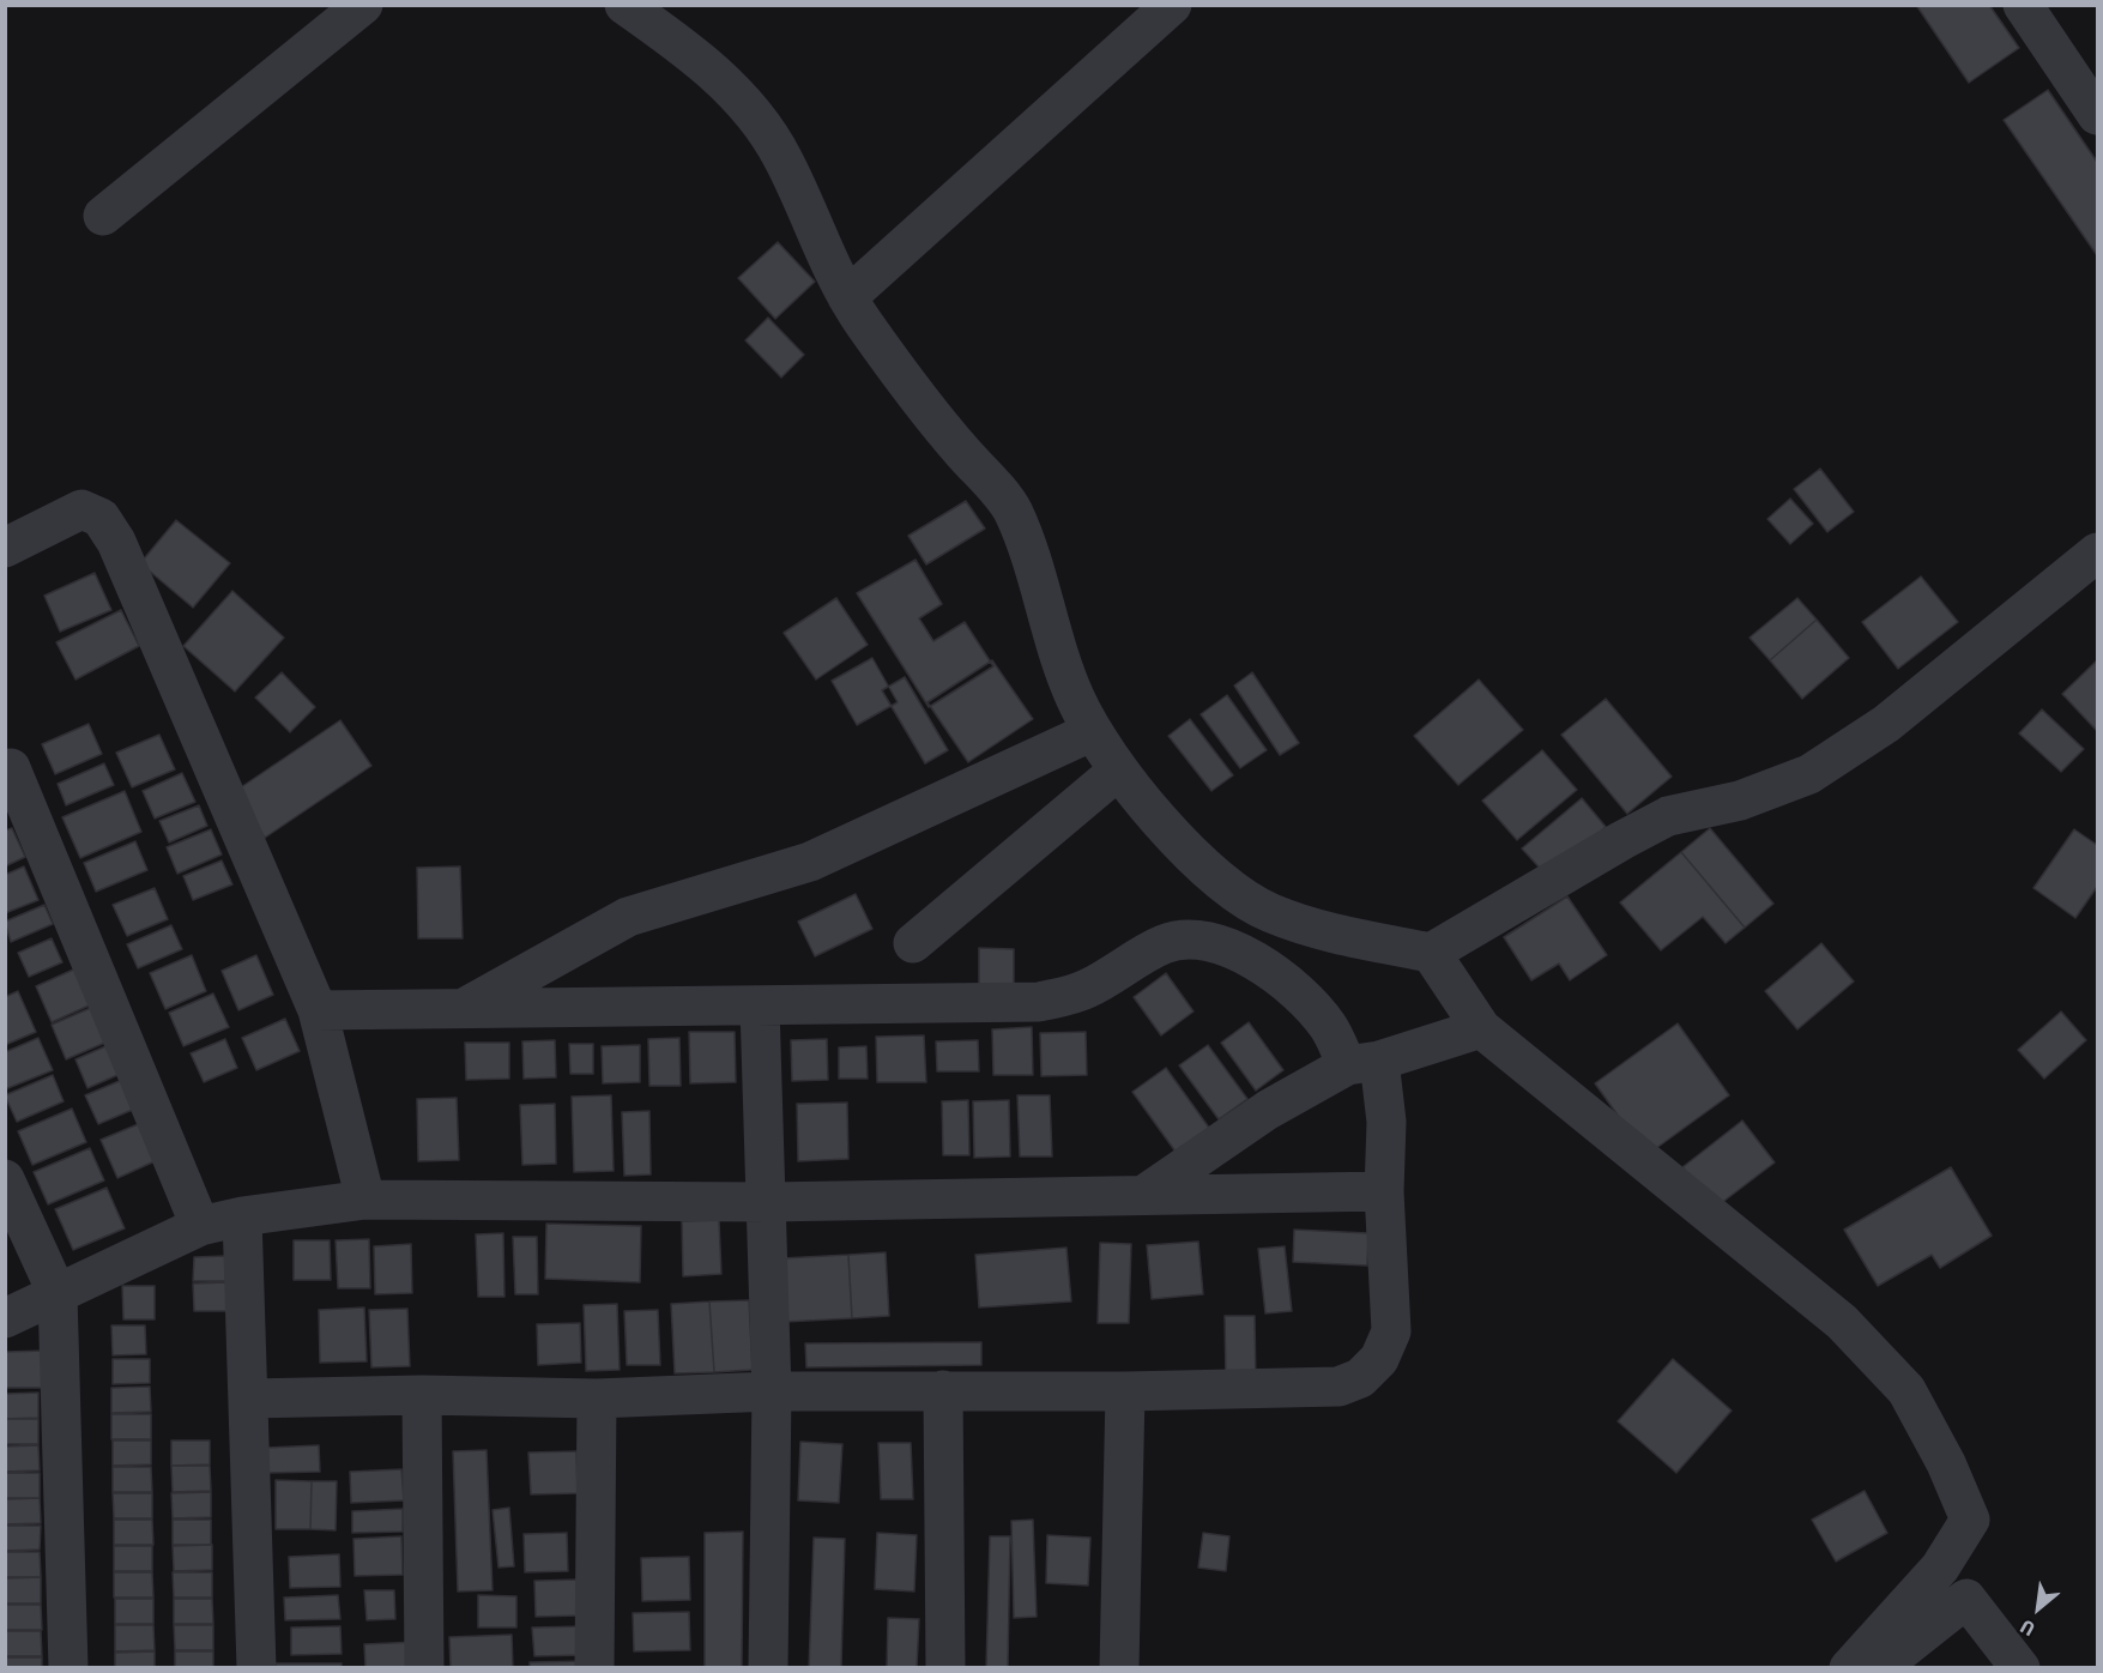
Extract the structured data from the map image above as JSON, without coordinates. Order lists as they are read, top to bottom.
{
  "north": "bottom left"
}
